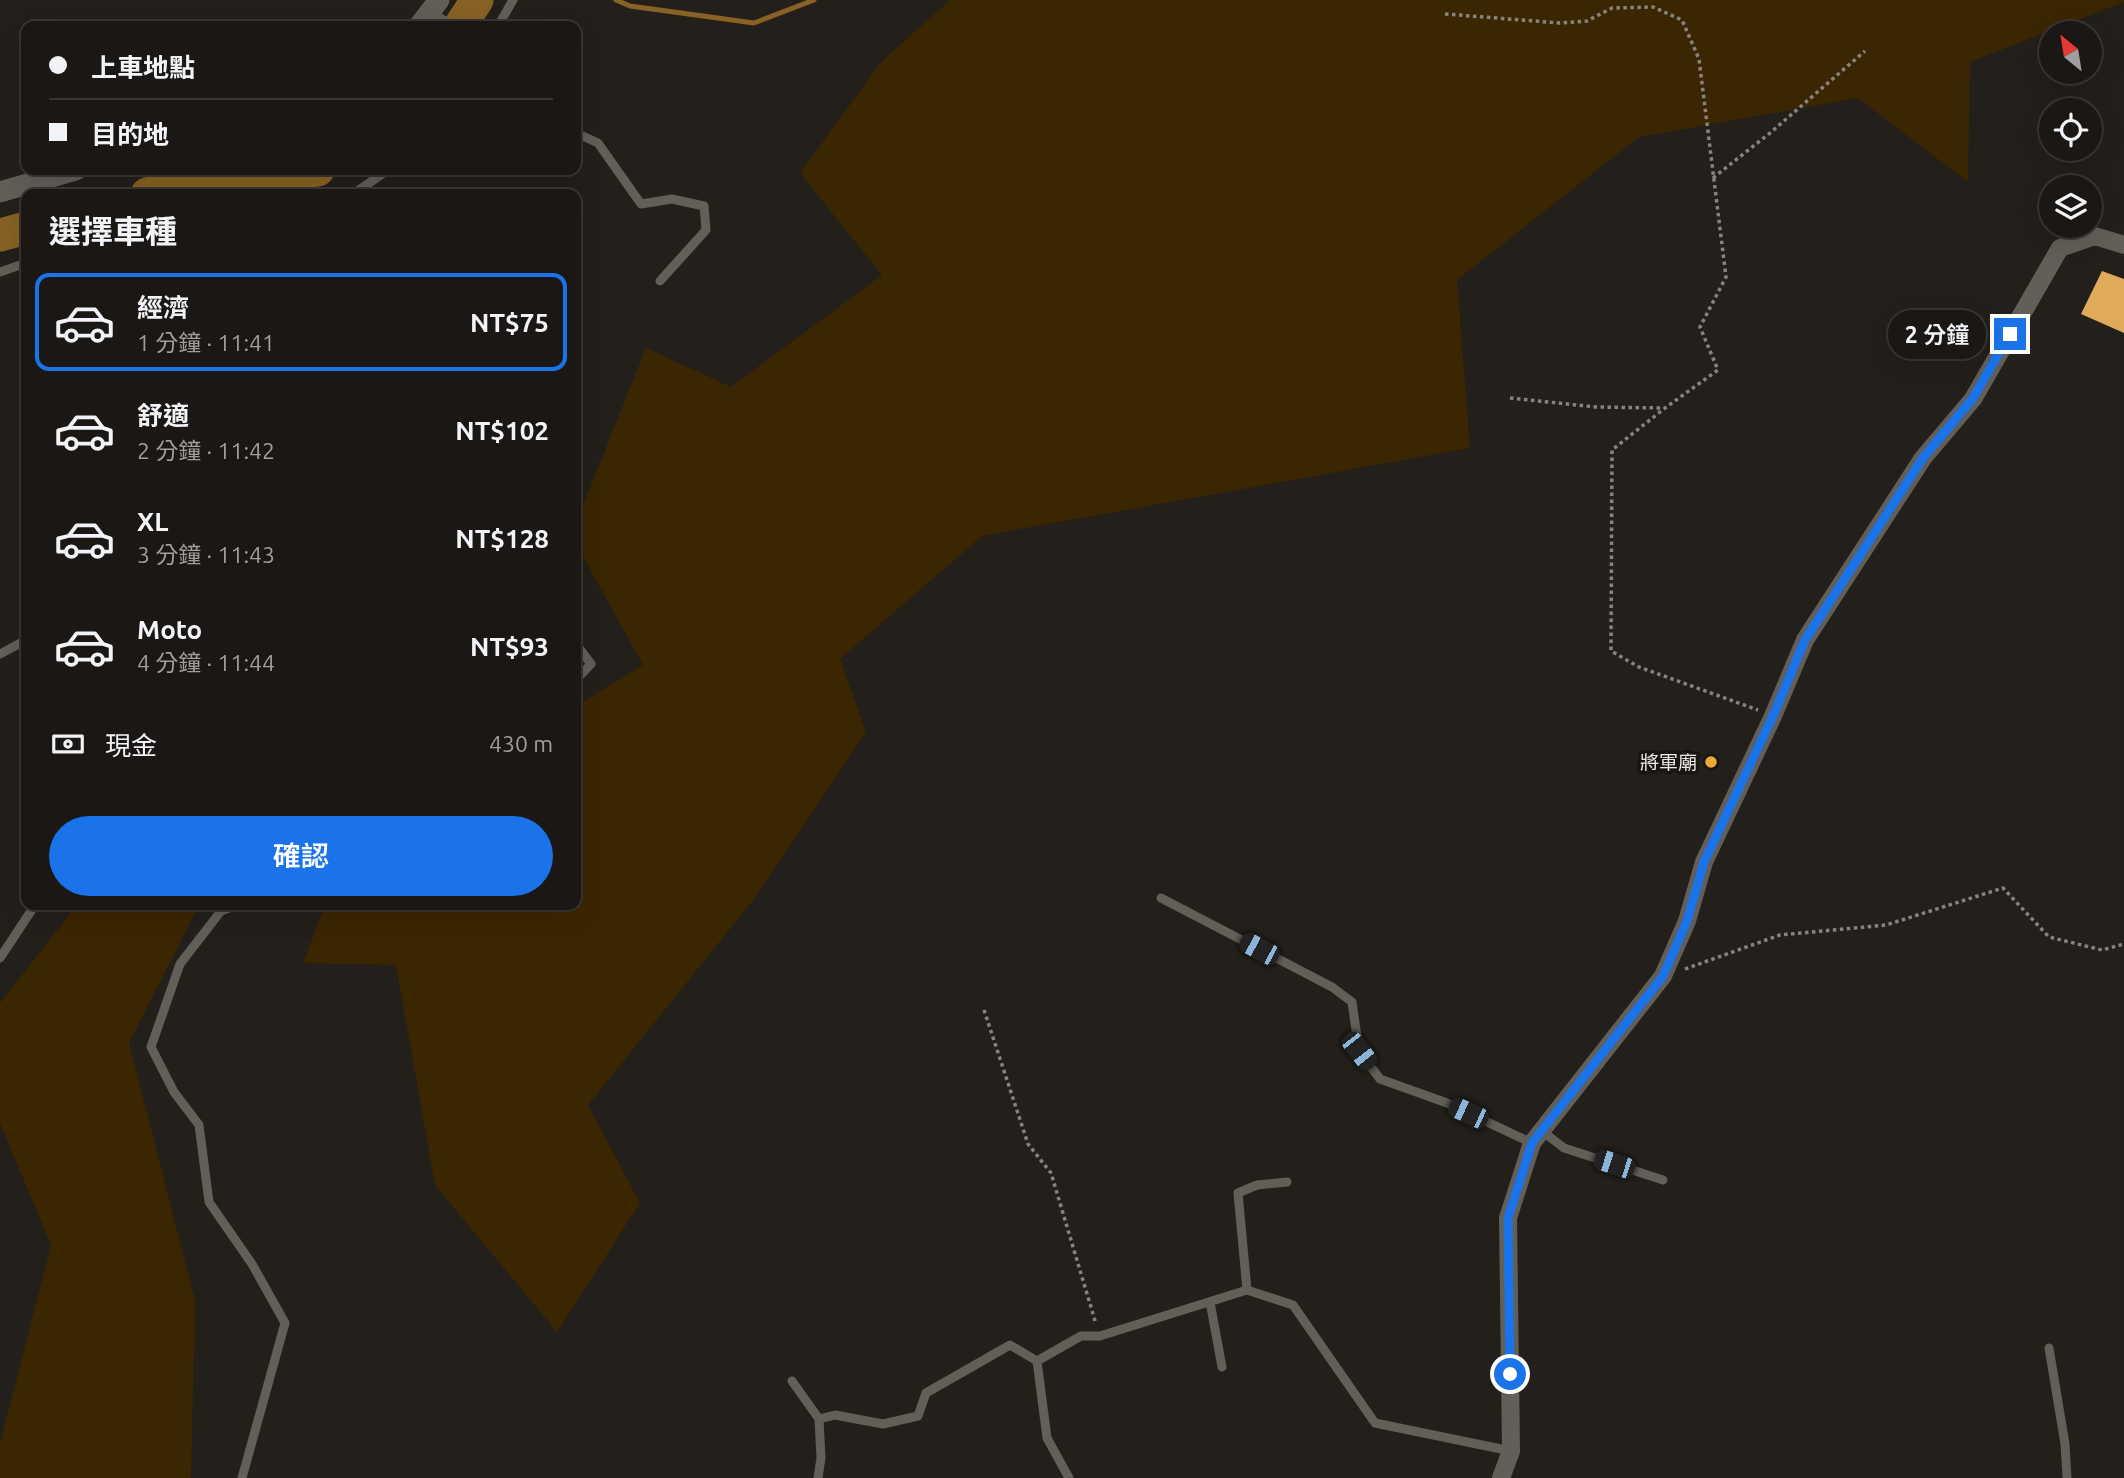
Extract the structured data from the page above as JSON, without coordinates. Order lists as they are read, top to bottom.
{
  "places": ["將軍廟"],
  "north": "top left",
  "page": {
    "banner": ["上車地點", "目的地"],
    "heading": "選擇車種",
    "list": [
      {
        "name": "經濟",
        "note": "1 分鐘 · 11:41",
        "value": "NT$75"
      },
      {
        "name": "舒適",
        "note": "2 分鐘 · 11:42",
        "value": "NT$102"
      },
      {
        "name": "XL",
        "note": "3 分鐘 · 11:43",
        "value": "NT$128"
      },
      {
        "name": "Moto",
        "note": "4 分鐘 · 11:44",
        "value": "NT$93"
      }
    ],
    "bubble": "2 分鐘",
    "pay": ["現金", "430 m"],
    "buttons": "確認"
  }
}
